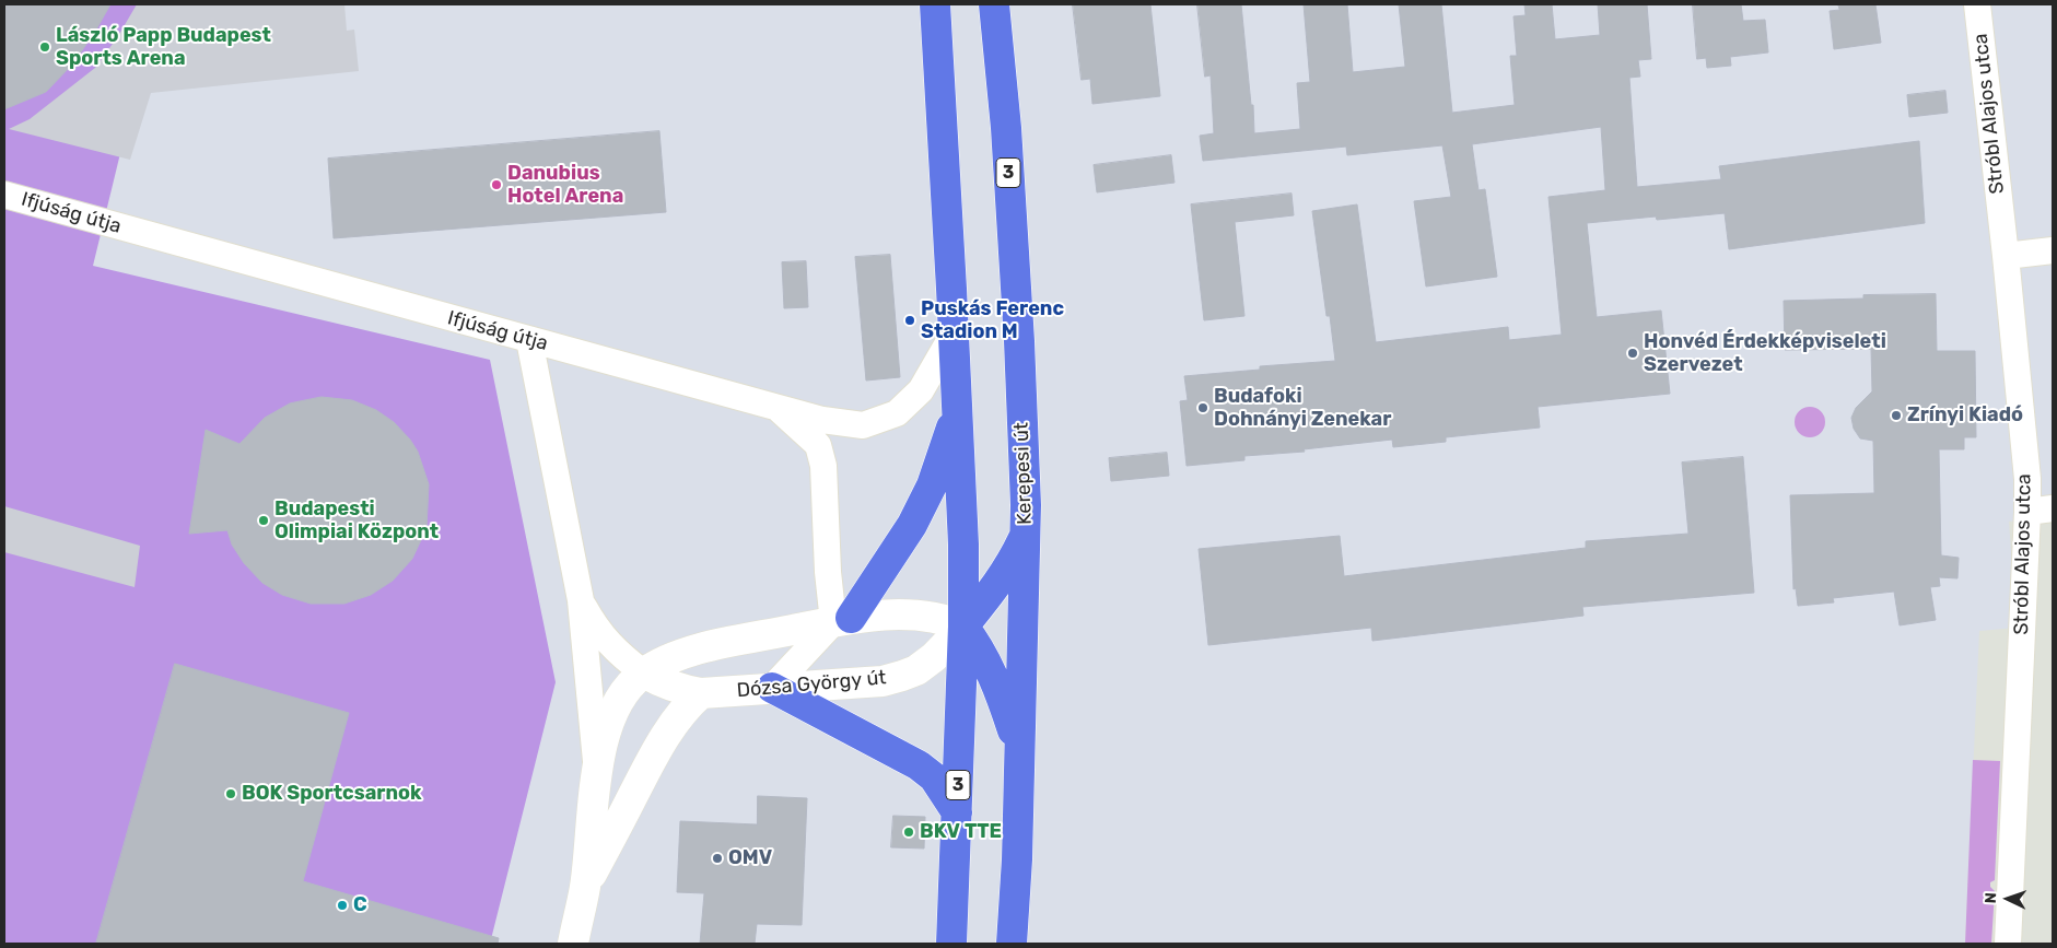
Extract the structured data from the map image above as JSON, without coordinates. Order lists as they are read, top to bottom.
{
  "streets": {
    "main road": ["3", "Kerepesi út", "Dózsa György út"],
    "street": ["Stróbl Alajos utca", "Ifjúság útja"]
  },
  "crossings": [
    ["3", "Ifjúság útja"],
    ["3", "Dózsa György út"]
  ],
  "places": [
    "László Papp Budapest Sports Arena",
    "Danubius Hotel Arena",
    "Puskás Ferenc Stadion M",
    "Honvéd Érdekképviseleti Szervezet",
    "Budafoki Dohnányi Zenekar",
    "Zrínyi Kiadó",
    "Budapesti Olimpiai Központ",
    "BOK Sportcsarnok",
    "BKV TTE",
    "OMV",
    "C"
  ],
  "north": "left"
}
